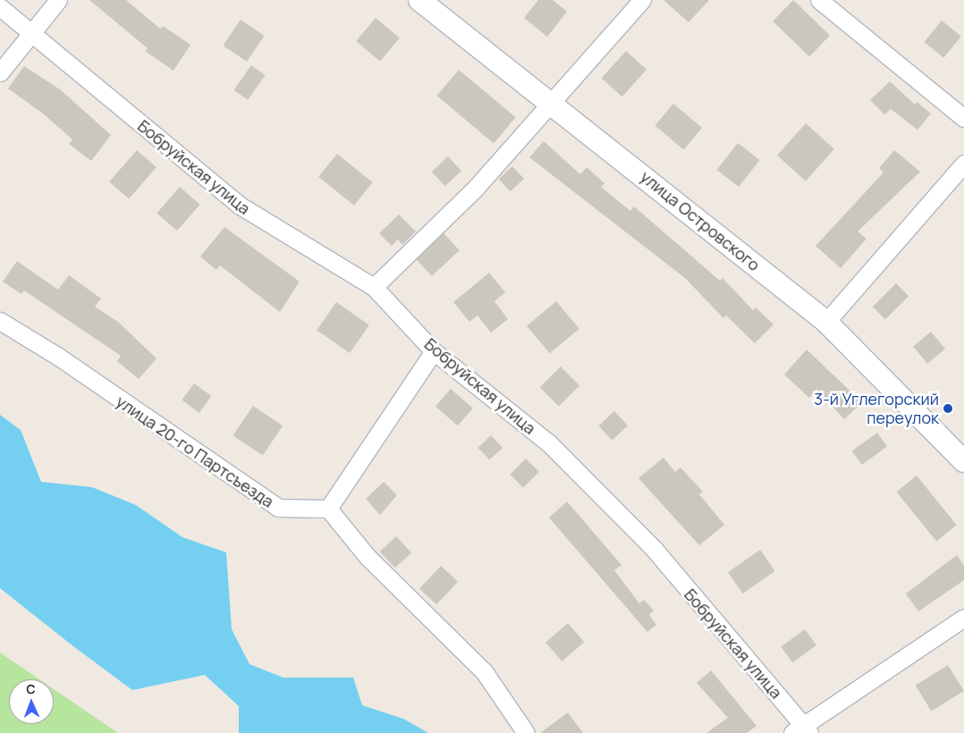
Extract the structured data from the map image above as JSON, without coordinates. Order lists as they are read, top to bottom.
{
  "streets": {
    "street": ["Бобруйская улица", "улица Островского", "улица 20-го Партсъезда"]
  },
  "places": ["3-й Углегорский переулок"],
  "north": "top"
}
